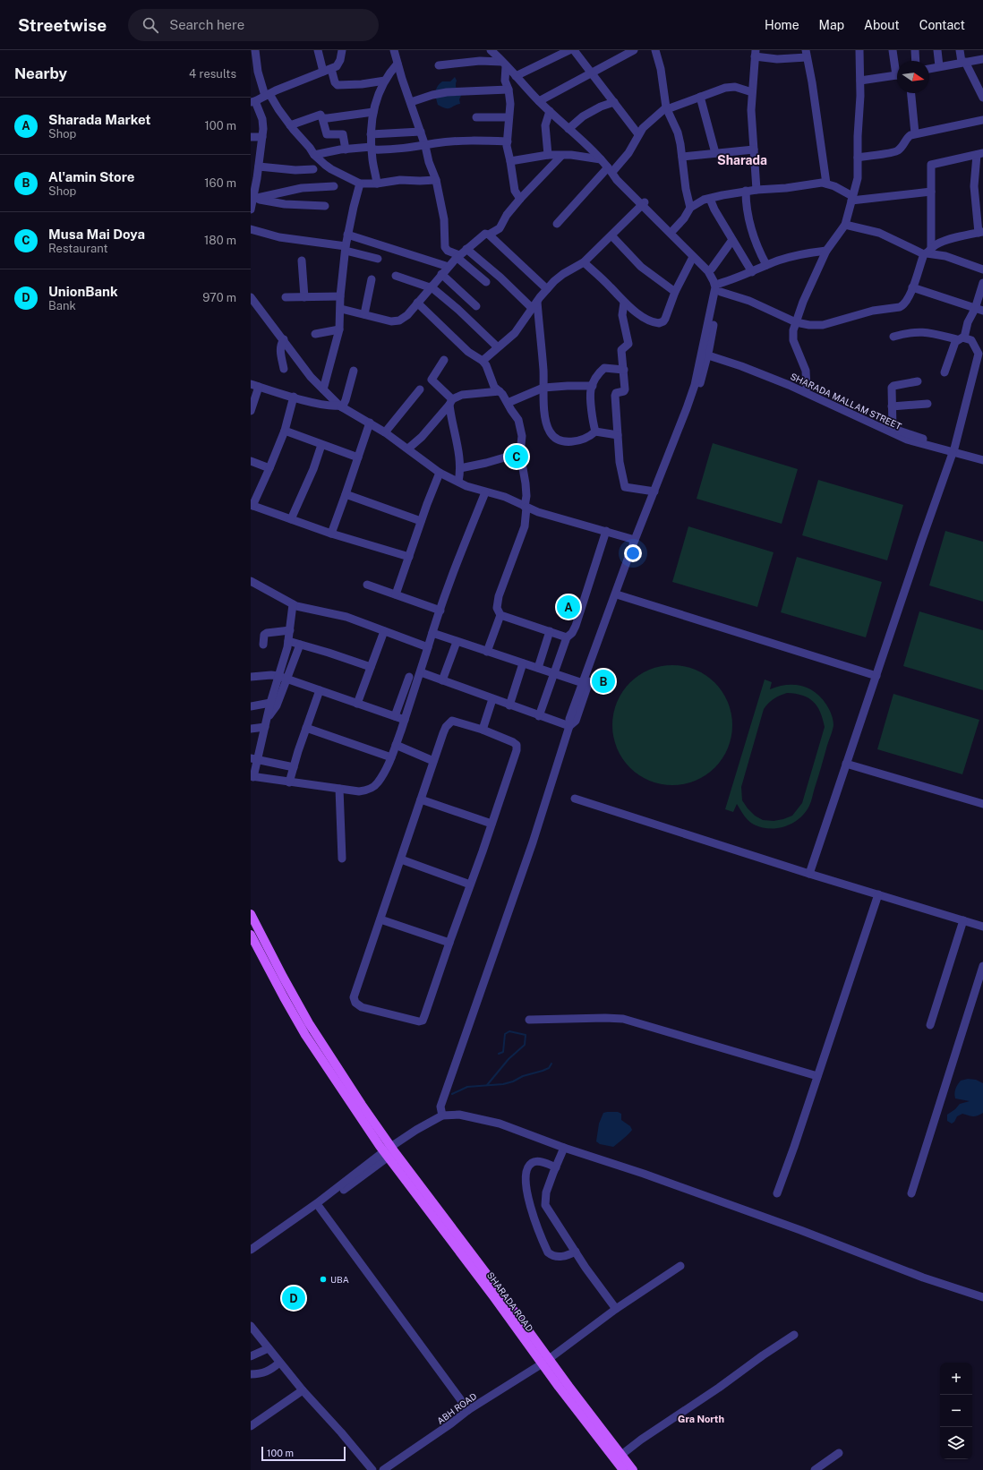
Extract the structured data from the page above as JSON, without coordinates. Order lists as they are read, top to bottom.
{
  "streets": {
    "street": ["SHARADA MALLAM STREET", "ABH ROAD"]
  },
  "districts": ["Sharada", "Gra North"],
  "places": ["UBA"],
  "scale_bar": "100 m",
  "north": "right",
  "page": {
    "header": "Streetwise",
    "search": "Search here",
    "nav": [
      "Home",
      "Map",
      "About",
      "Contact"
    ],
    "heading": ["Nearby", "4 results"],
    "list": [
      {
        "mark": "A",
        "name": "Sharada Market",
        "note": "Shop",
        "value": "100 m"
      },
      {
        "mark": "B",
        "name": "Al'amin Store",
        "note": "Shop",
        "value": "160 m"
      },
      {
        "mark": "C",
        "name": "Musa Mai Doya",
        "note": "Restaurant",
        "value": "180 m"
      },
      {
        "mark": "D",
        "name": "UnionBank",
        "note": "Bank",
        "value": "970 m"
      }
    ],
    "pins": [
      "C",
      "A",
      "B",
      "D"
    ],
    "map_buttons": ["+", "−"],
    "scale": "100 m"
  }
}
